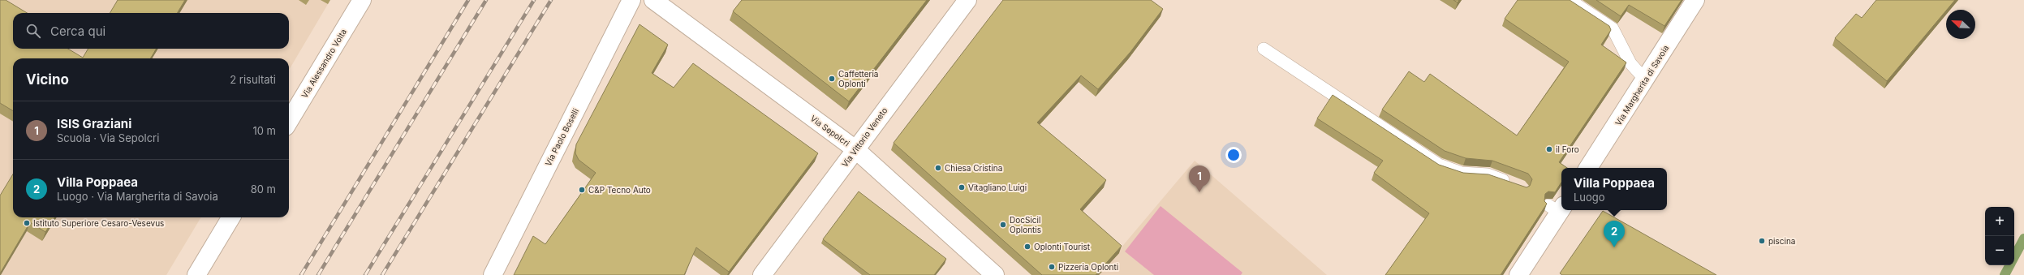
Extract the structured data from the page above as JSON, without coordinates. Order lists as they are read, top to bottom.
{
  "streets": {
    "street": [
      "Via Alessandro Volta",
      "Via Margherita di Savoia",
      "Via Sepolcri",
      "Via Paolo Boselli",
      "Via Vittorio Veneto"
    ]
  },
  "crossings": [
    ["Via Sepolcri", "Via Vittorio Veneto"]
  ],
  "places": [
    "Caffetteria Oplonti",
    "il Foro",
    "Chiesa Cristina",
    "Vitagliano Luigi",
    "C&P Tecno Auto",
    "Istituto Superiore Cesaro-Vesevus",
    "DocSicil Oplontis",
    "piscina",
    "Oplonti Tourist",
    "Pizzeria Oplonti"
  ],
  "north": "top left",
  "page": {
    "search": "Cerca qui",
    "heading": ["Vicino", "2 risultati"],
    "list": [
      {
        "mark": "1",
        "name": "ISIS Graziani",
        "note": "Scuola · Via Sepolcri",
        "value": "10 m"
      },
      {
        "mark": "2",
        "name": "Villa Poppaea",
        "note": "Luogo · Via Margherita di Savoia",
        "value": "80 m"
      }
    ],
    "pins": ["1", "2"],
    "popup": ["Villa Poppaea", "Luogo"],
    "map_buttons": ["+", "−"]
  }
}
